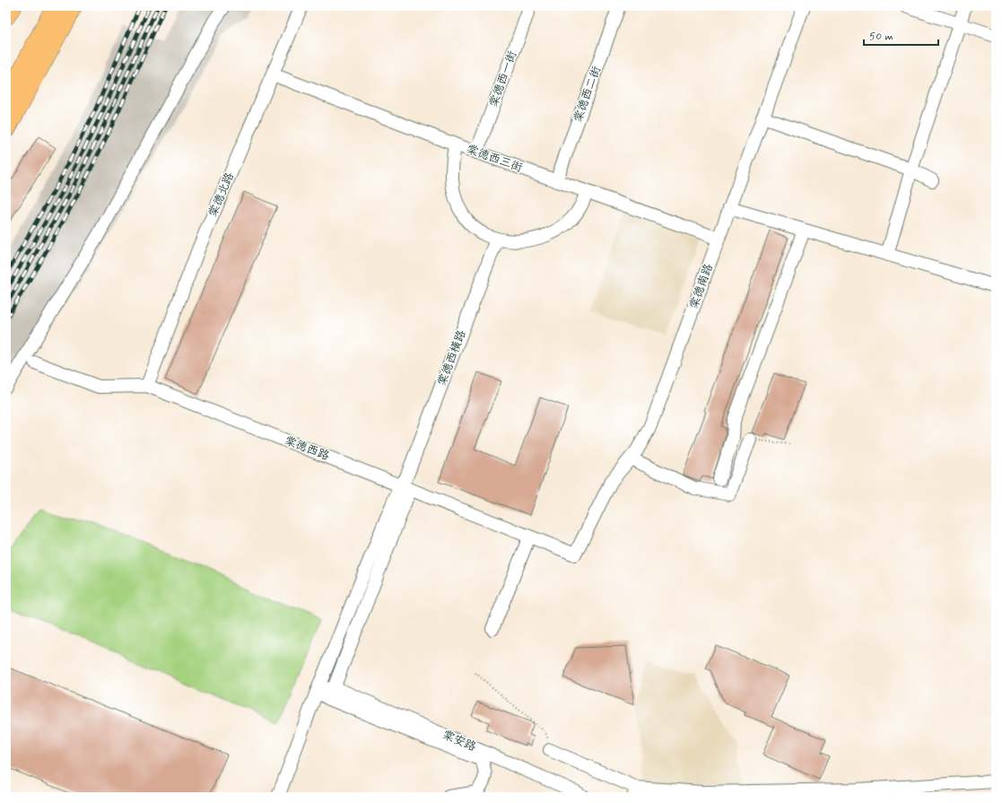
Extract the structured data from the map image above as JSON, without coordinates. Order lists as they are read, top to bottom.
{
  "streets": {
    "street": [
      "棠德西一街",
      "棠德西二街",
      "棠德西三街",
      "棠德北路",
      "棠德南路",
      "棠德西横路",
      "棠德西路",
      "棠安路"
    ]
  },
  "crossings": [
    ["棠德西一街", "棠德西三街"],
    ["棠德西二街", "棠德西三街"],
    ["棠德西三街", "棠德北路"],
    ["棠德西三街", "棠德南路"],
    ["棠德北路", "棠德西路"],
    ["棠德南路", "棠德西路"],
    ["棠德西横路", "棠德西路"]
  ],
  "scale_bar": "50 m"
}
